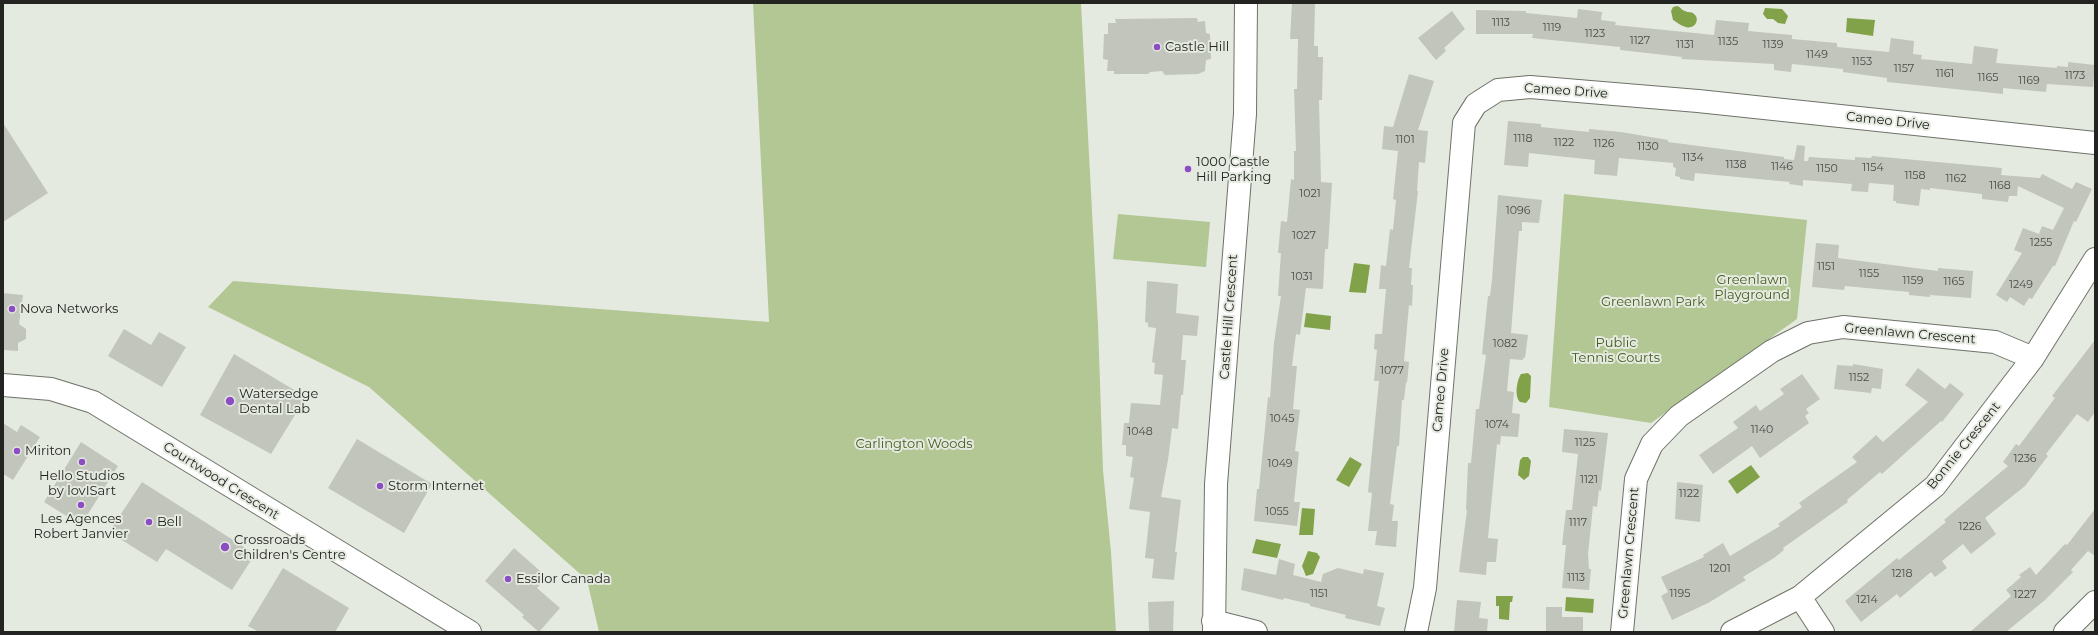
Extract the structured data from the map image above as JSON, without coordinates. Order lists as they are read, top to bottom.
{
  "streets": {
    "street": [
      "Cameo Drive",
      "Castle Hill Crescent",
      "Greenlawn Crescent",
      "Bonnie Crescent",
      "Courtwood Crescent"
    ]
  },
  "crossings": [
    ["Greenlawn Crescent", "Bonnie Crescent"]
  ],
  "parks": [
    "Greenlawn Playground",
    "Greenlawn Park",
    "Public Tennis Courts",
    "Carlington Woods"
  ],
  "places": [
    "Castle Hill",
    "1000 Castle Hill Parking",
    "Nova Networks",
    "Watersedge Dental Lab",
    "Miriton",
    "Hello Studios by lovISart",
    "Storm Internet",
    "Les Agences Robert Janvier",
    "Bell",
    "Crossroads Children's Centre",
    "Essilor Canada"
  ],
  "house_numbers": [
    "1113",
    "1119",
    "1123",
    "1127",
    "1135",
    "1131",
    "1139",
    "1149",
    "1153",
    "1157",
    "1161",
    "1173",
    "1165",
    "1169",
    "1118",
    "1101",
    "1122",
    "1126",
    "1130",
    "1134",
    "1138",
    "1146",
    "1154",
    "1150",
    "1158",
    "1162",
    "1168",
    "1021",
    "1096",
    "1027",
    "1255",
    "1151",
    "1155",
    "1031",
    "1159",
    "1165",
    "1249",
    "1082",
    "1077",
    "1152",
    "1045",
    "1074",
    "1140",
    "1048",
    "1125",
    "1236",
    "1049",
    "1121",
    "1122",
    "1055",
    "1117",
    "1226",
    "1201",
    "1218",
    "1113",
    "1151",
    "1195",
    "1227",
    "1214"
  ]
}
